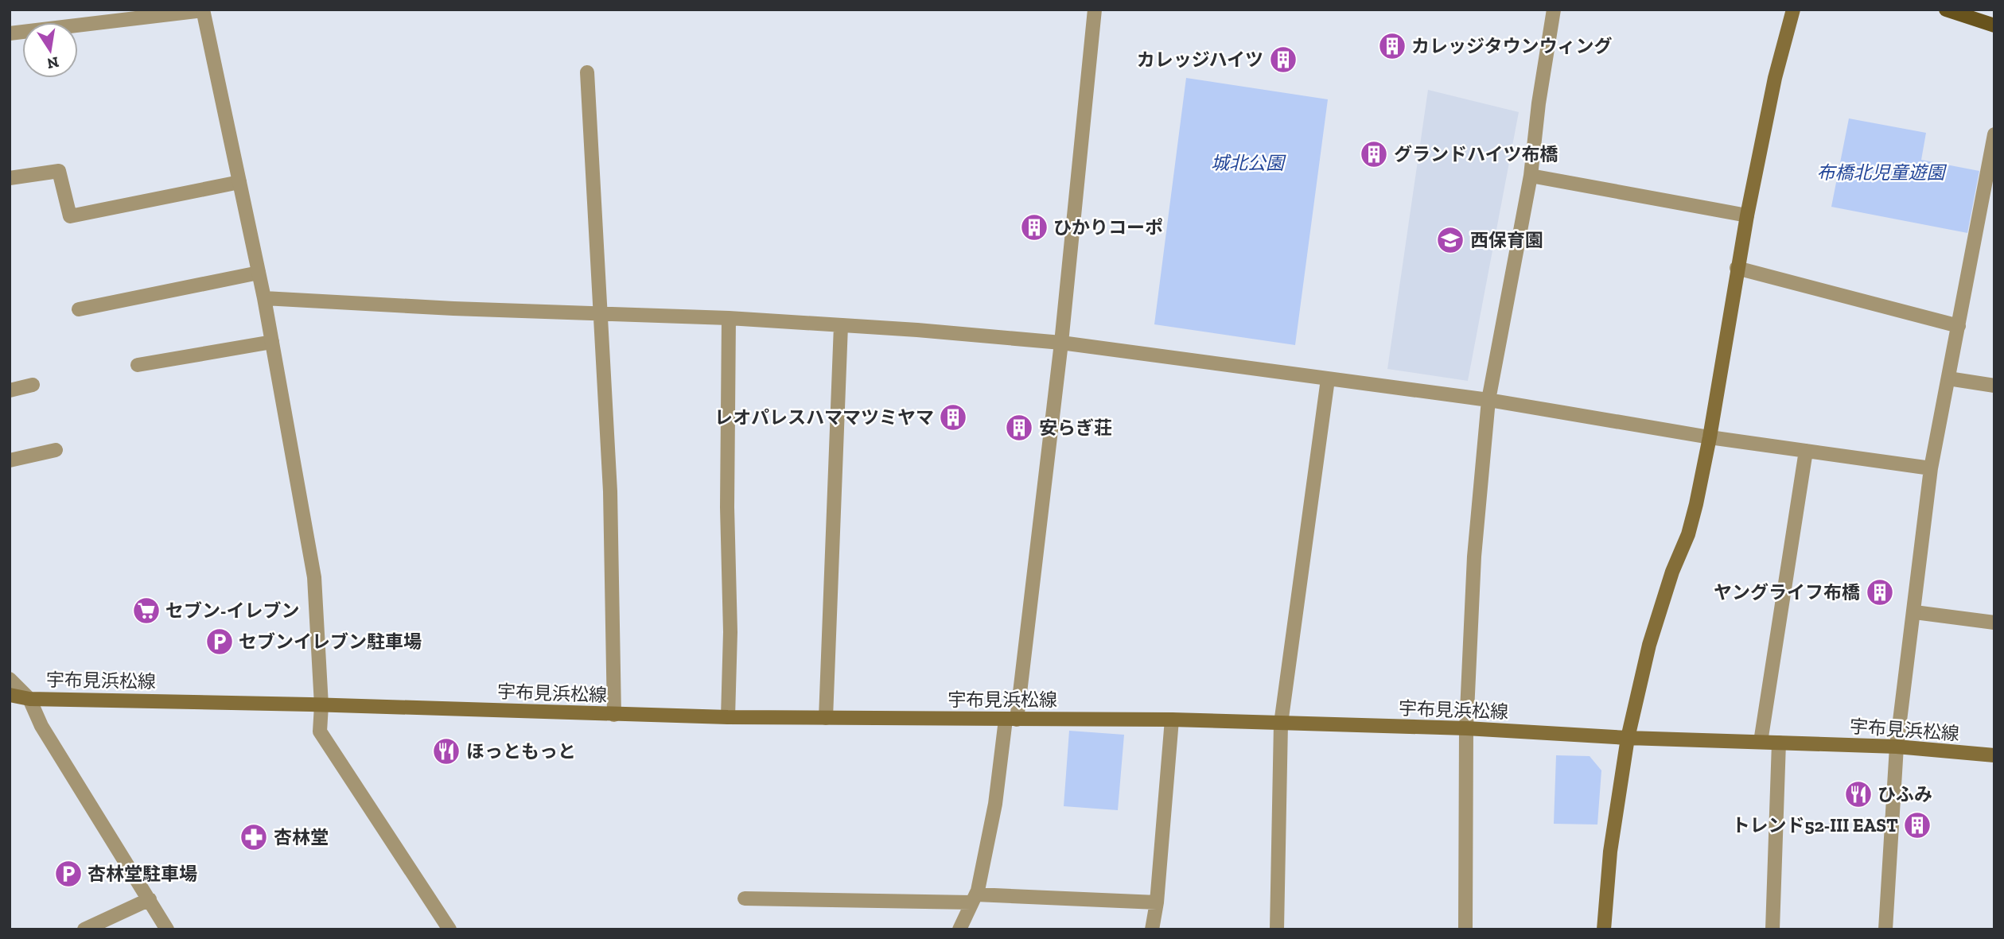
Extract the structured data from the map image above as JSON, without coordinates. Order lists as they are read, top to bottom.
{
  "streets": {
    "main road": ["宇布見浜松線"]
  },
  "parks": ["城北公園", "布橋北児童遊園"],
  "places": {
    "building": [
      "カレッジタウンウィング",
      "カレッジハイツ",
      "グランドハイツ布橋",
      "ひかりコーポ",
      "レオパレスハママツミヤマ",
      "安らぎ荘",
      "ヤングライフ布橋",
      "トレンド52-III EAST"
    ],
    "school or university": ["西保育園"],
    "supermarket": ["セブン-イレブン"],
    "parking": ["セブンイレブン駐車場", "杏林堂駐車場"],
    "restaurant": ["ほっともっと", "ひふみ"],
    "pharmacy": ["杏林堂"]
  },
  "north": "bottom"
}
